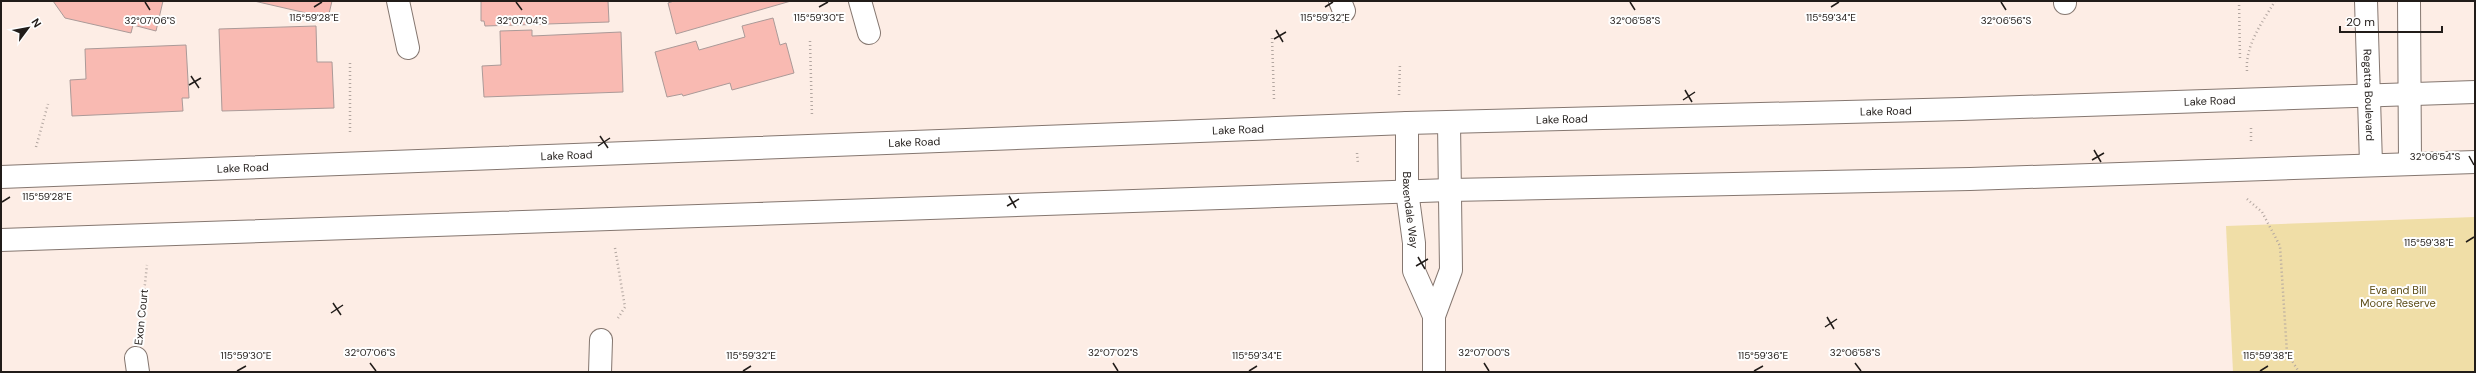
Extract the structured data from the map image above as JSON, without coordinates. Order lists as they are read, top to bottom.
{
  "streets": {
    "main road": ["Regatta Boulevard", "Lake Road", "Baxendale Way"],
    "path": ["Exon Court"]
  },
  "crossings": [
    ["Regatta Boulevard", "Lake Road"],
    ["Lake Road", "Baxendale Way"]
  ],
  "parks": ["Eva and Bill Moore Reserve"],
  "scale_bar": "20 m",
  "north": "top right",
  "coordinates": [
    "115°59'28\"E",
    "115°59'30\"E",
    "115°59'32\"E",
    "115°59'34\"E",
    "32°07'06\"S",
    "32°07'04\"S",
    "32°06'58\"S",
    "32°06'56\"S",
    "32°06'54\"S",
    "115°59'38\"E",
    "32°07'02\"S",
    "32°07'00\"S",
    "115°59'36\"E"
  ]
}
